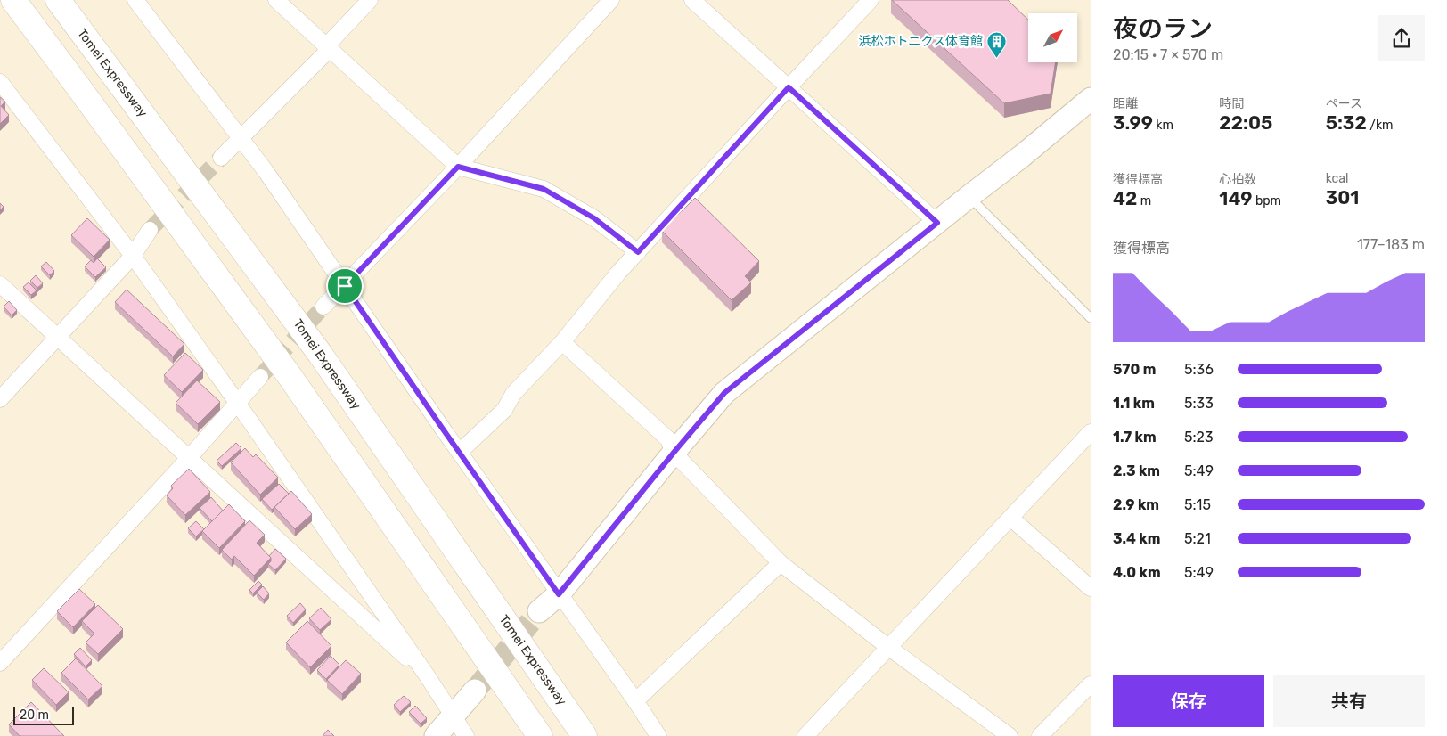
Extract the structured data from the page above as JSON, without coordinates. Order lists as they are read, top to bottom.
{
  "streets": {
    "highway": ["Tomei Expressway"]
  },
  "places": {
    "building": ["浜松ホトニクス体育館"]
  },
  "scale_bar": "20 m",
  "north": "top right",
  "page": {
    "heading": ["夜のラン", "20:15 · 7 × 570 m"],
    "stats": [
      ["距離", "3.99 km"],
      ["時間", "22:05"],
      ["ペース", "5:32 /km"],
      ["獲得標高", "42 m"],
      ["心拍数", "149 bpm"],
      ["kcal", "301"]
    ],
    "chart": ["獲得標高", "177–183 m"],
    "list": [
      {
        "name": "570 m",
        "note": "5:36"
      },
      {
        "name": "1.1 km",
        "note": "5:33"
      },
      {
        "name": "1.7 km",
        "note": "5:23"
      },
      {
        "name": "2.3 km",
        "note": "5:49"
      },
      {
        "name": "2.9 km",
        "note": "5:15"
      },
      {
        "name": "3.4 km",
        "note": "5:21"
      },
      {
        "name": "4.0 km",
        "note": "5:49"
      }
    ],
    "buttons": ["保存", "共有"],
    "scale": "20 m"
  }
}
